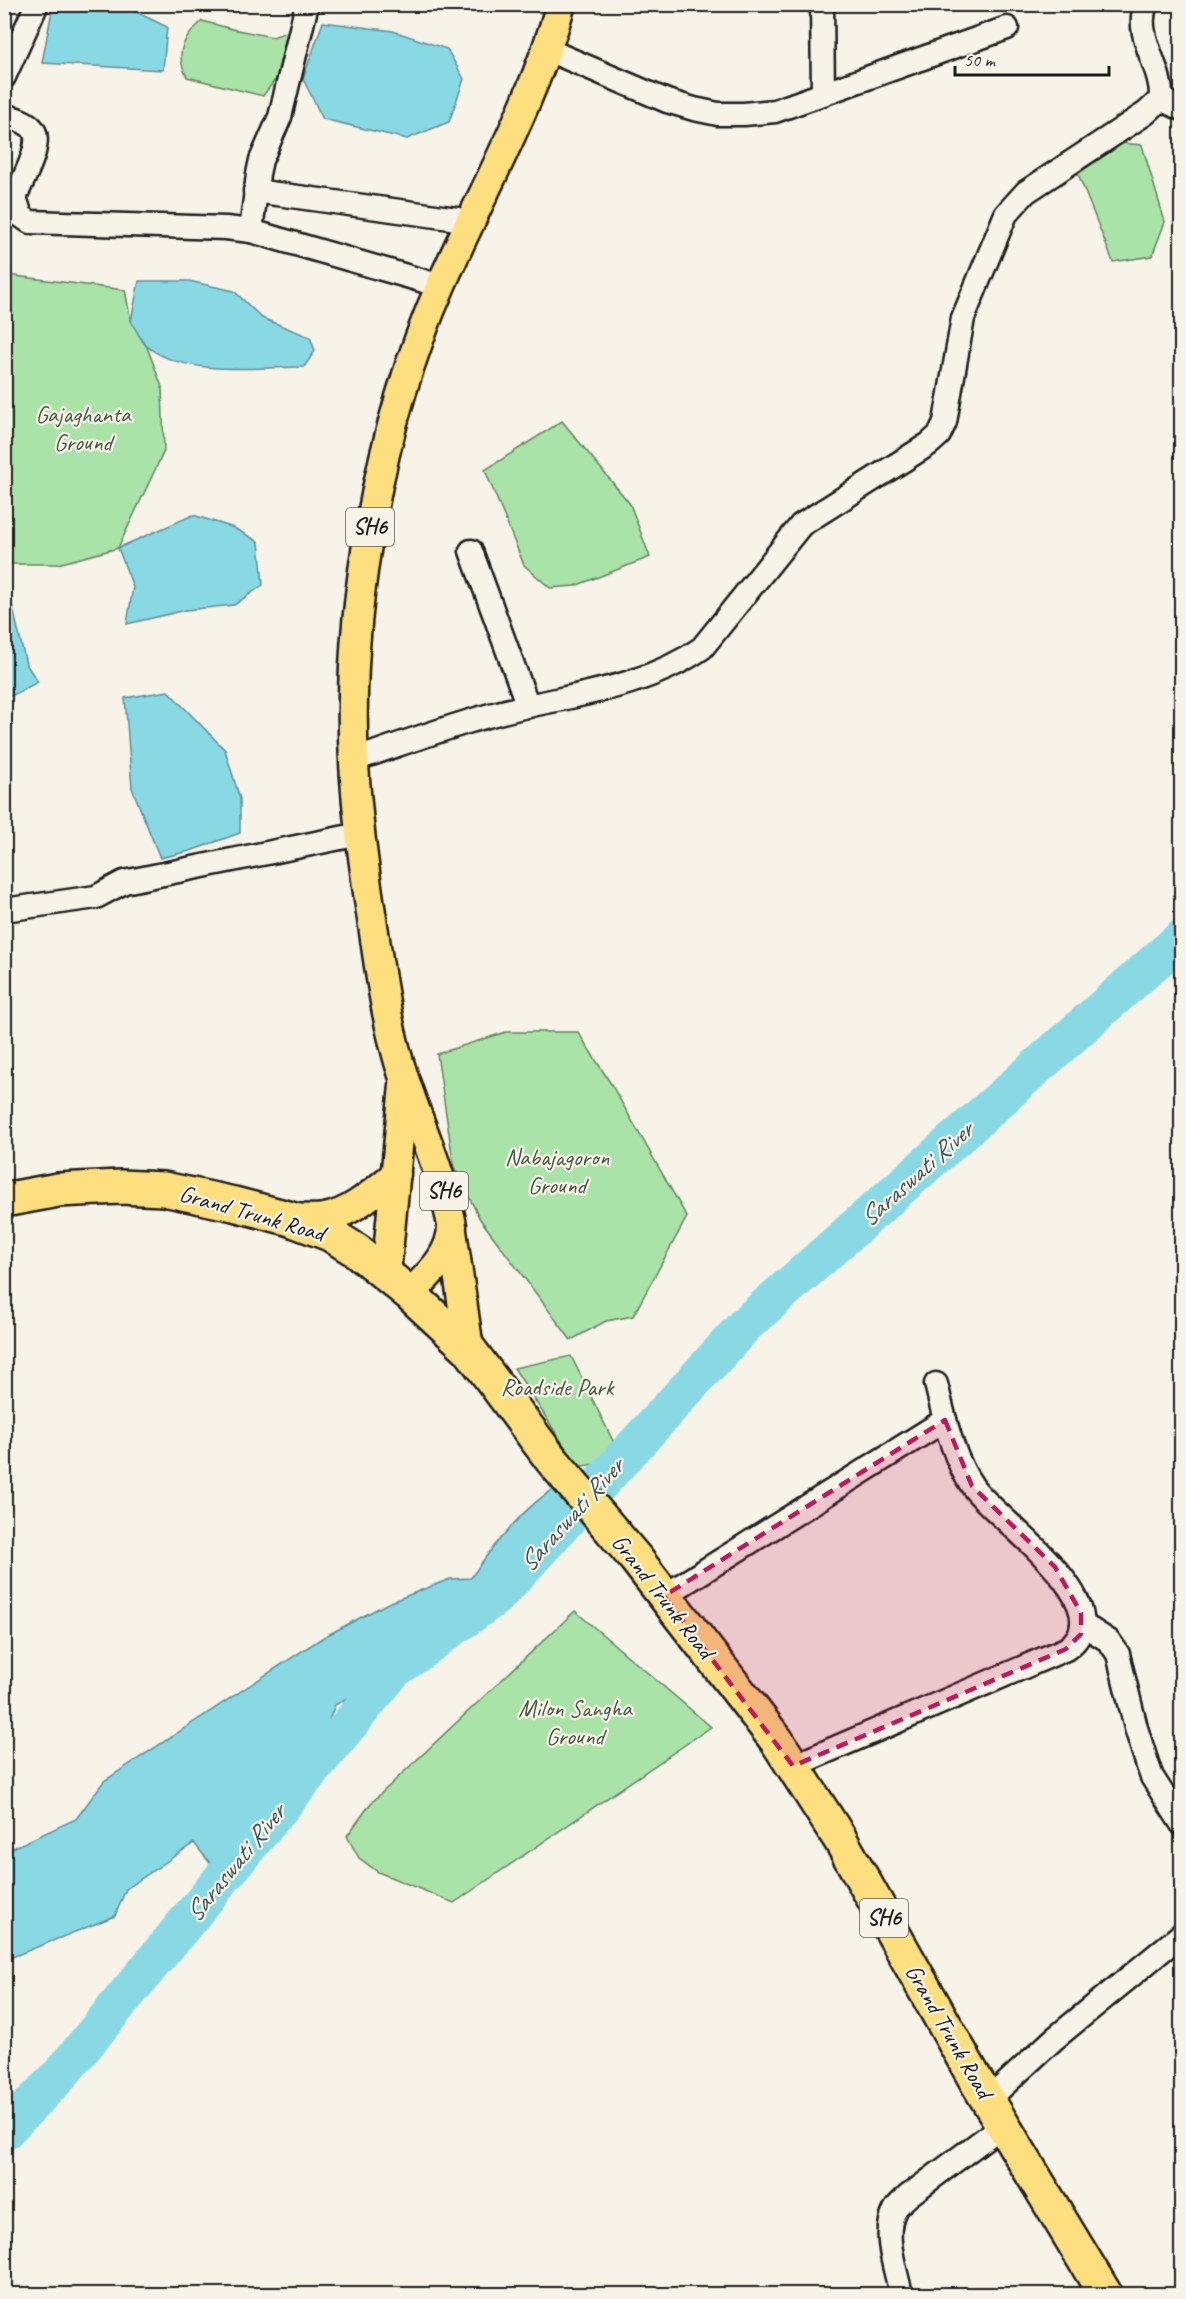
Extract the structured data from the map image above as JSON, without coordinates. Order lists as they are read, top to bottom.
{
  "streets": {
    "highway": ["SH6", "Grand Trunk Road"]
  },
  "crossings": [
    ["SH6", "Grand Trunk Road"]
  ],
  "water": ["Saraswati River"],
  "parks": [
    "Gajaghanta Ground",
    "Nabajagoron Ground",
    "Roadside Park",
    "Milon Sangha Ground"
  ],
  "scale_bar": "50 m"
}
